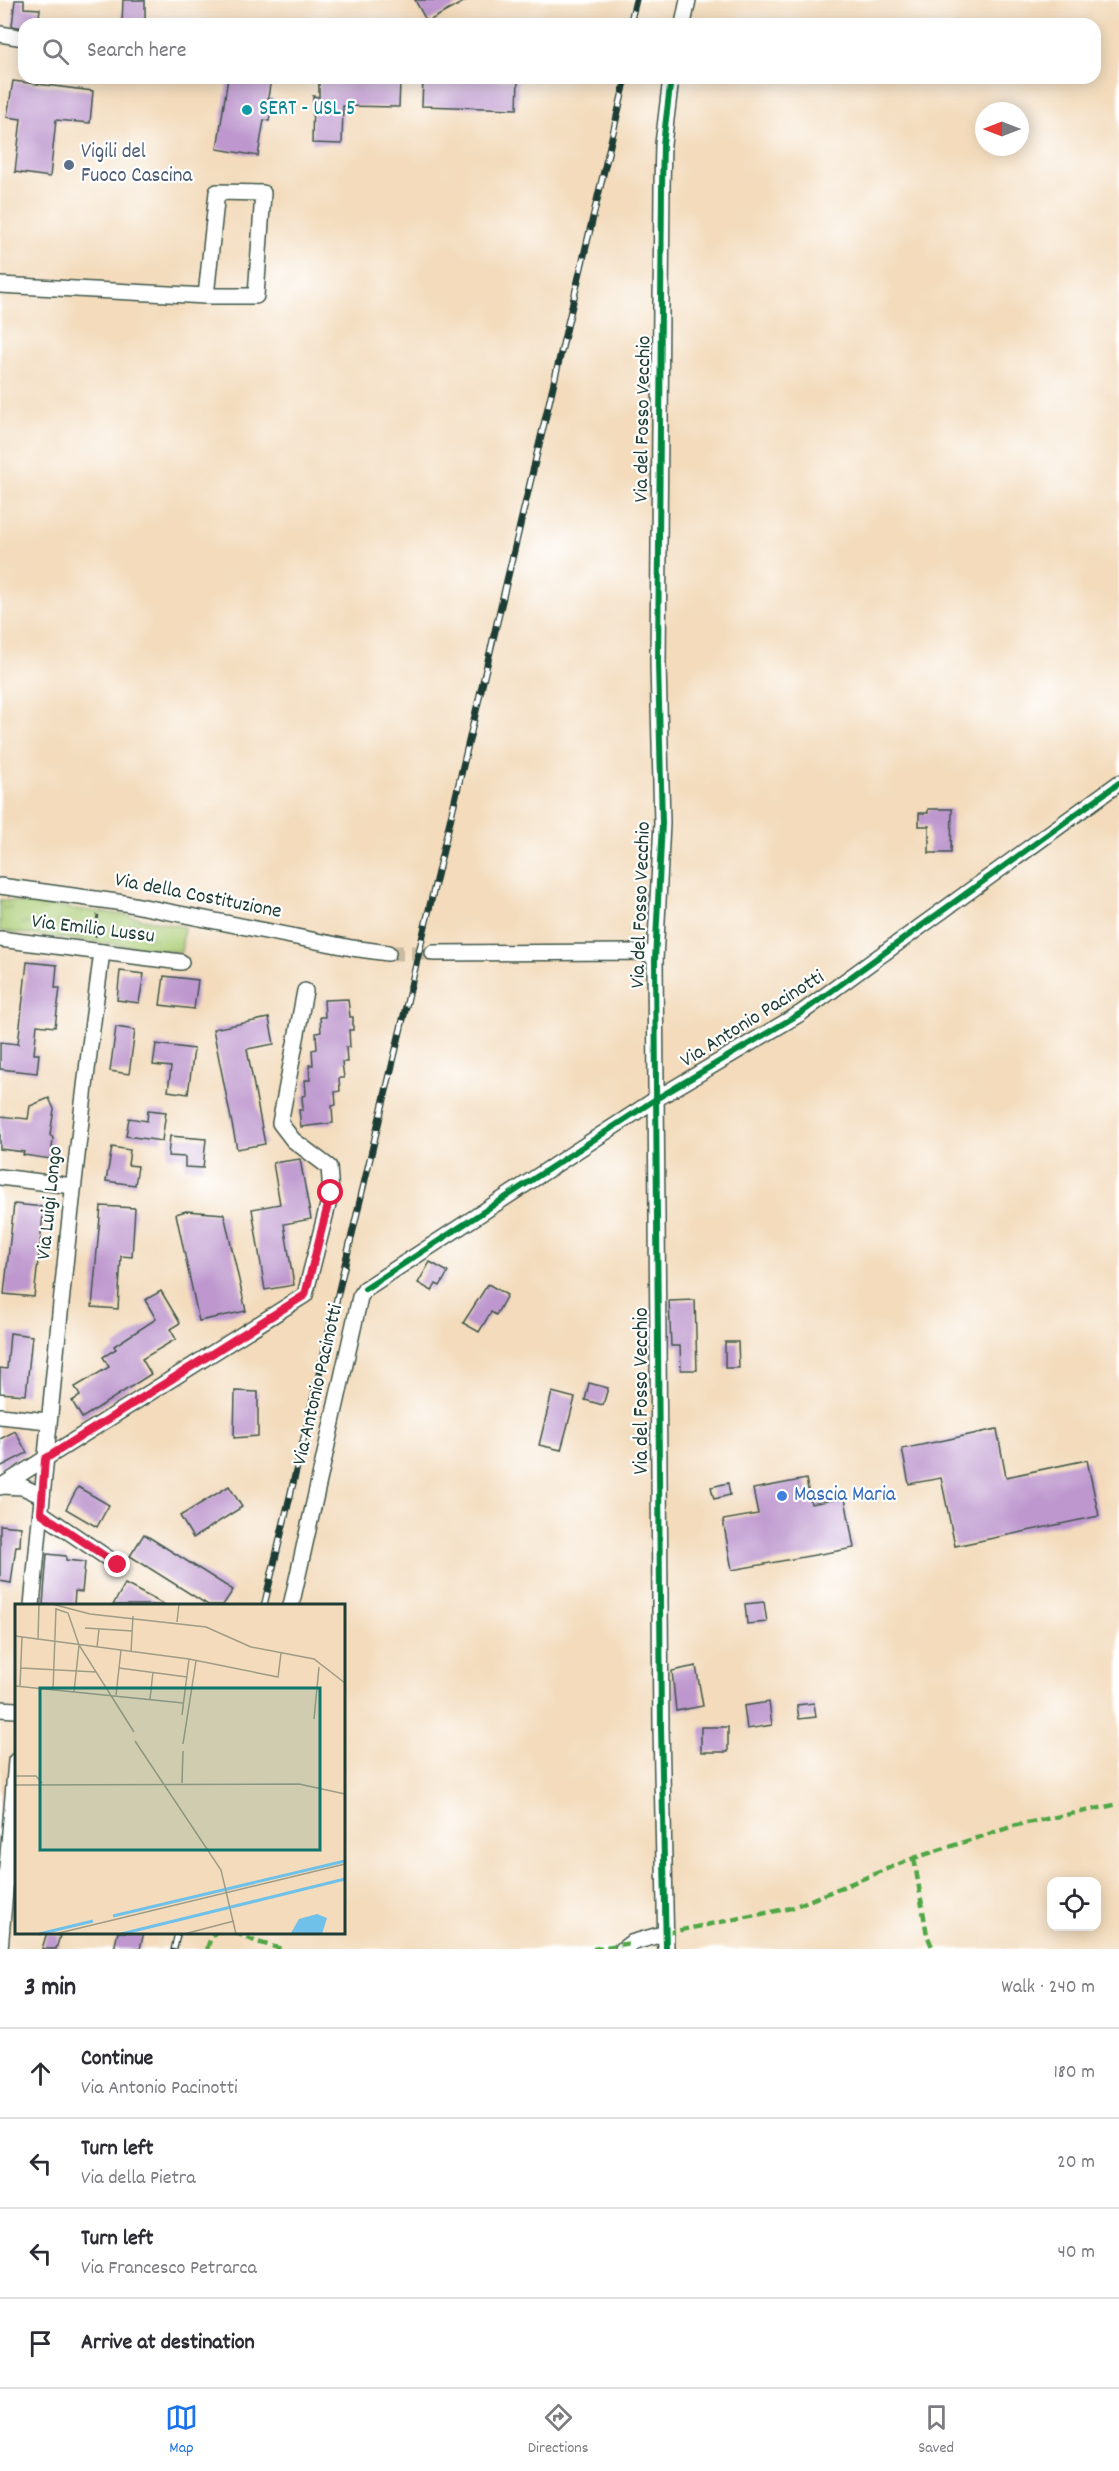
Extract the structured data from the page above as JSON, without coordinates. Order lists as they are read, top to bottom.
{
  "streets": {
    "street": [
      "Via del Fosso Vecchio",
      "Via della Costituzione",
      "Via Emilio Lussu",
      "Via Antonio Pacinotti",
      "Via Luigi Longo"
    ]
  },
  "crossings": [
    ["Via del Fosso Vecchio", "Via Antonio Pacinotti"],
    ["Via Emilio Lussu", "Via Luigi Longo"],
    ["Via Antonio Pacinotti", "Via Luigi Longo"]
  ],
  "places": ["SERT - USL 5", "Vigili del Fuoco Cascina", "Mascia Maria"],
  "north": "left",
  "page": {
    "search": "Search here",
    "heading": ["3 min", "Walk · 240 m"],
    "list": [
      ["Continue", "Via Antonio Pacinotti", "180 m"],
      ["Turn left", "Via della Pietra", "20 m"],
      ["Turn left", "Via Francesco Petrarca", "40 m"],
      "Arrive at destination"
    ],
    "nav": ["Map", "Directions", "Saved"]
  }
}
